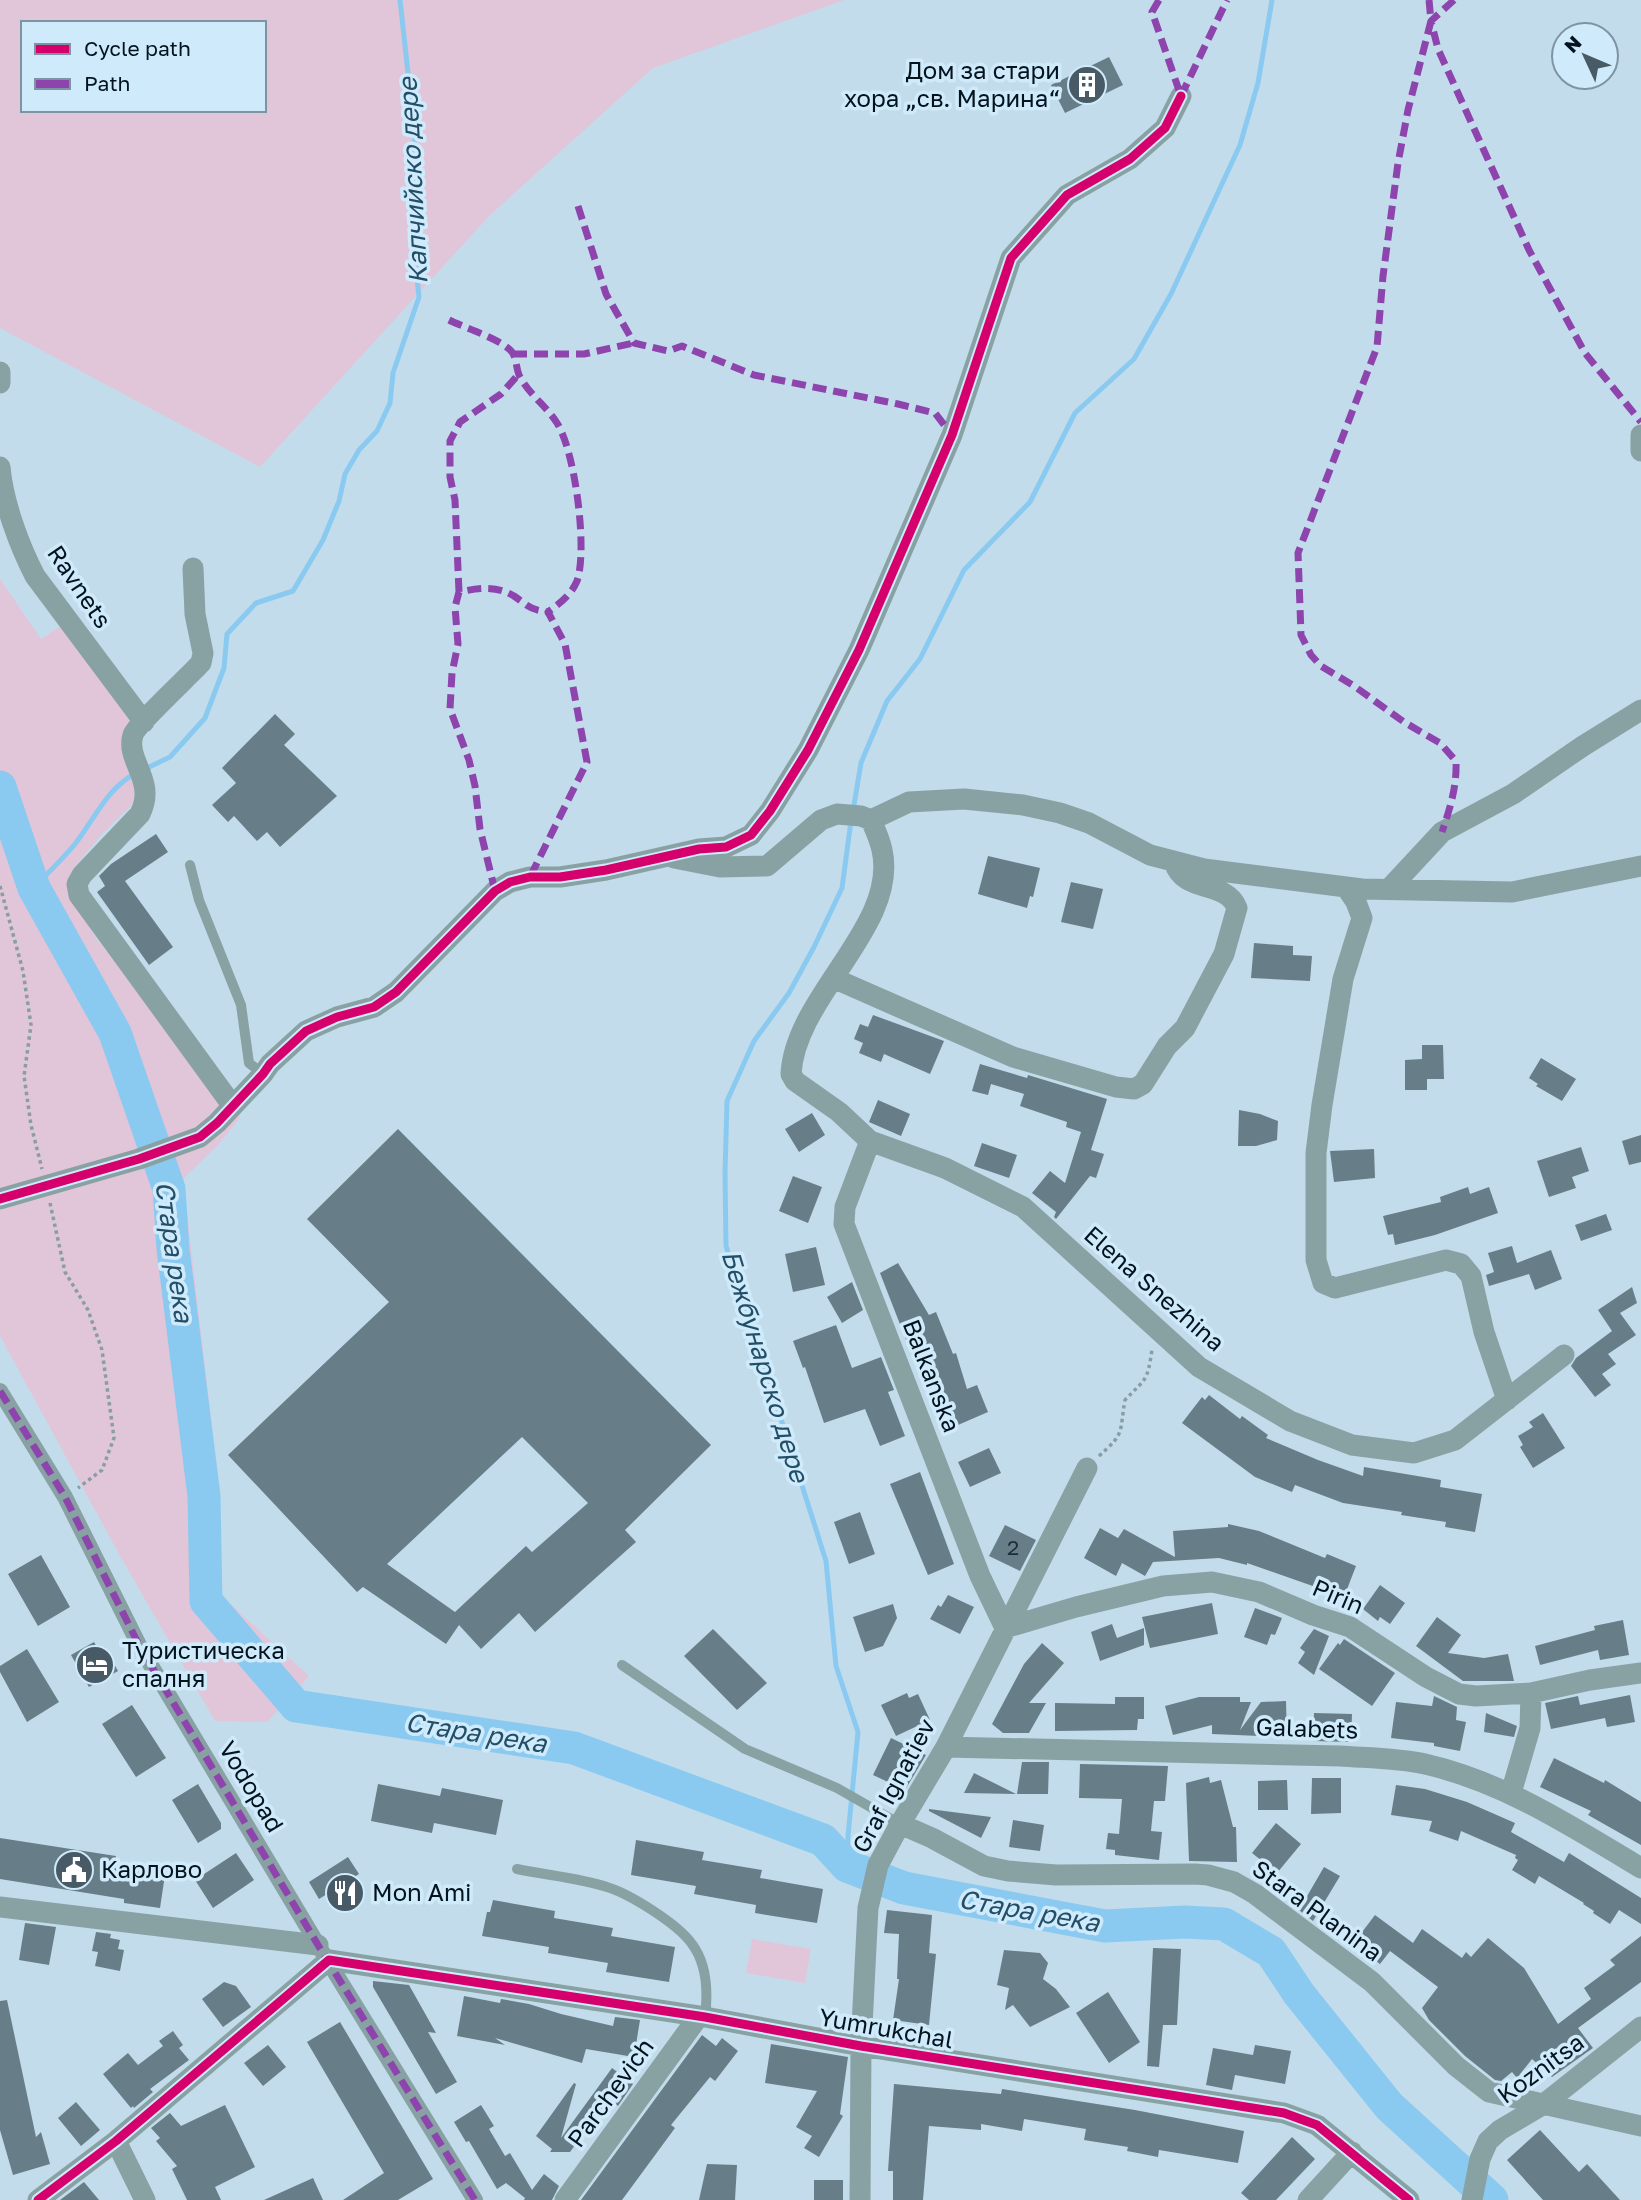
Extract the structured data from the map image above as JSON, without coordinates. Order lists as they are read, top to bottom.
{
  "streets": {
    "street": [
      "Ravnets",
      "Elena Snezhina",
      "Balkanska",
      "Pirin",
      "Galabets",
      "Graf Ignatiev",
      "Vodopad",
      "Stara Planina",
      "Yumrukchal",
      "Koznitsa",
      "Parchevich"
    ]
  },
  "crossings": [
    ["Elena Snezhina", "Balkanska"],
    ["Balkanska", "Pirin"],
    ["Balkanska", "Graf Ignatiev"],
    ["Pirin", "Graf Ignatiev"],
    ["Galabets", "Graf Ignatiev"],
    ["Graf Ignatiev", "Stara Planina"],
    ["Graf Ignatiev", "Yumrukchal"],
    ["Vodopad", "Yumrukchal"],
    ["Stara Planina", "Koznitsa"],
    ["Yumrukchal", "Parchevich"]
  ],
  "water": ["Капчийско дере", "Стара река", "Бежбунарско дере"],
  "places": {
    "building": ["Дом за стари хора „св. Марина“"],
    "hotel": ["Туристическа спалня"],
    "public building": ["Карлово"],
    "restaurant": ["Mon Ami"]
  },
  "house_numbers": ["2"],
  "legend": ["Cycle path", "Path"],
  "north": "top left"
}
